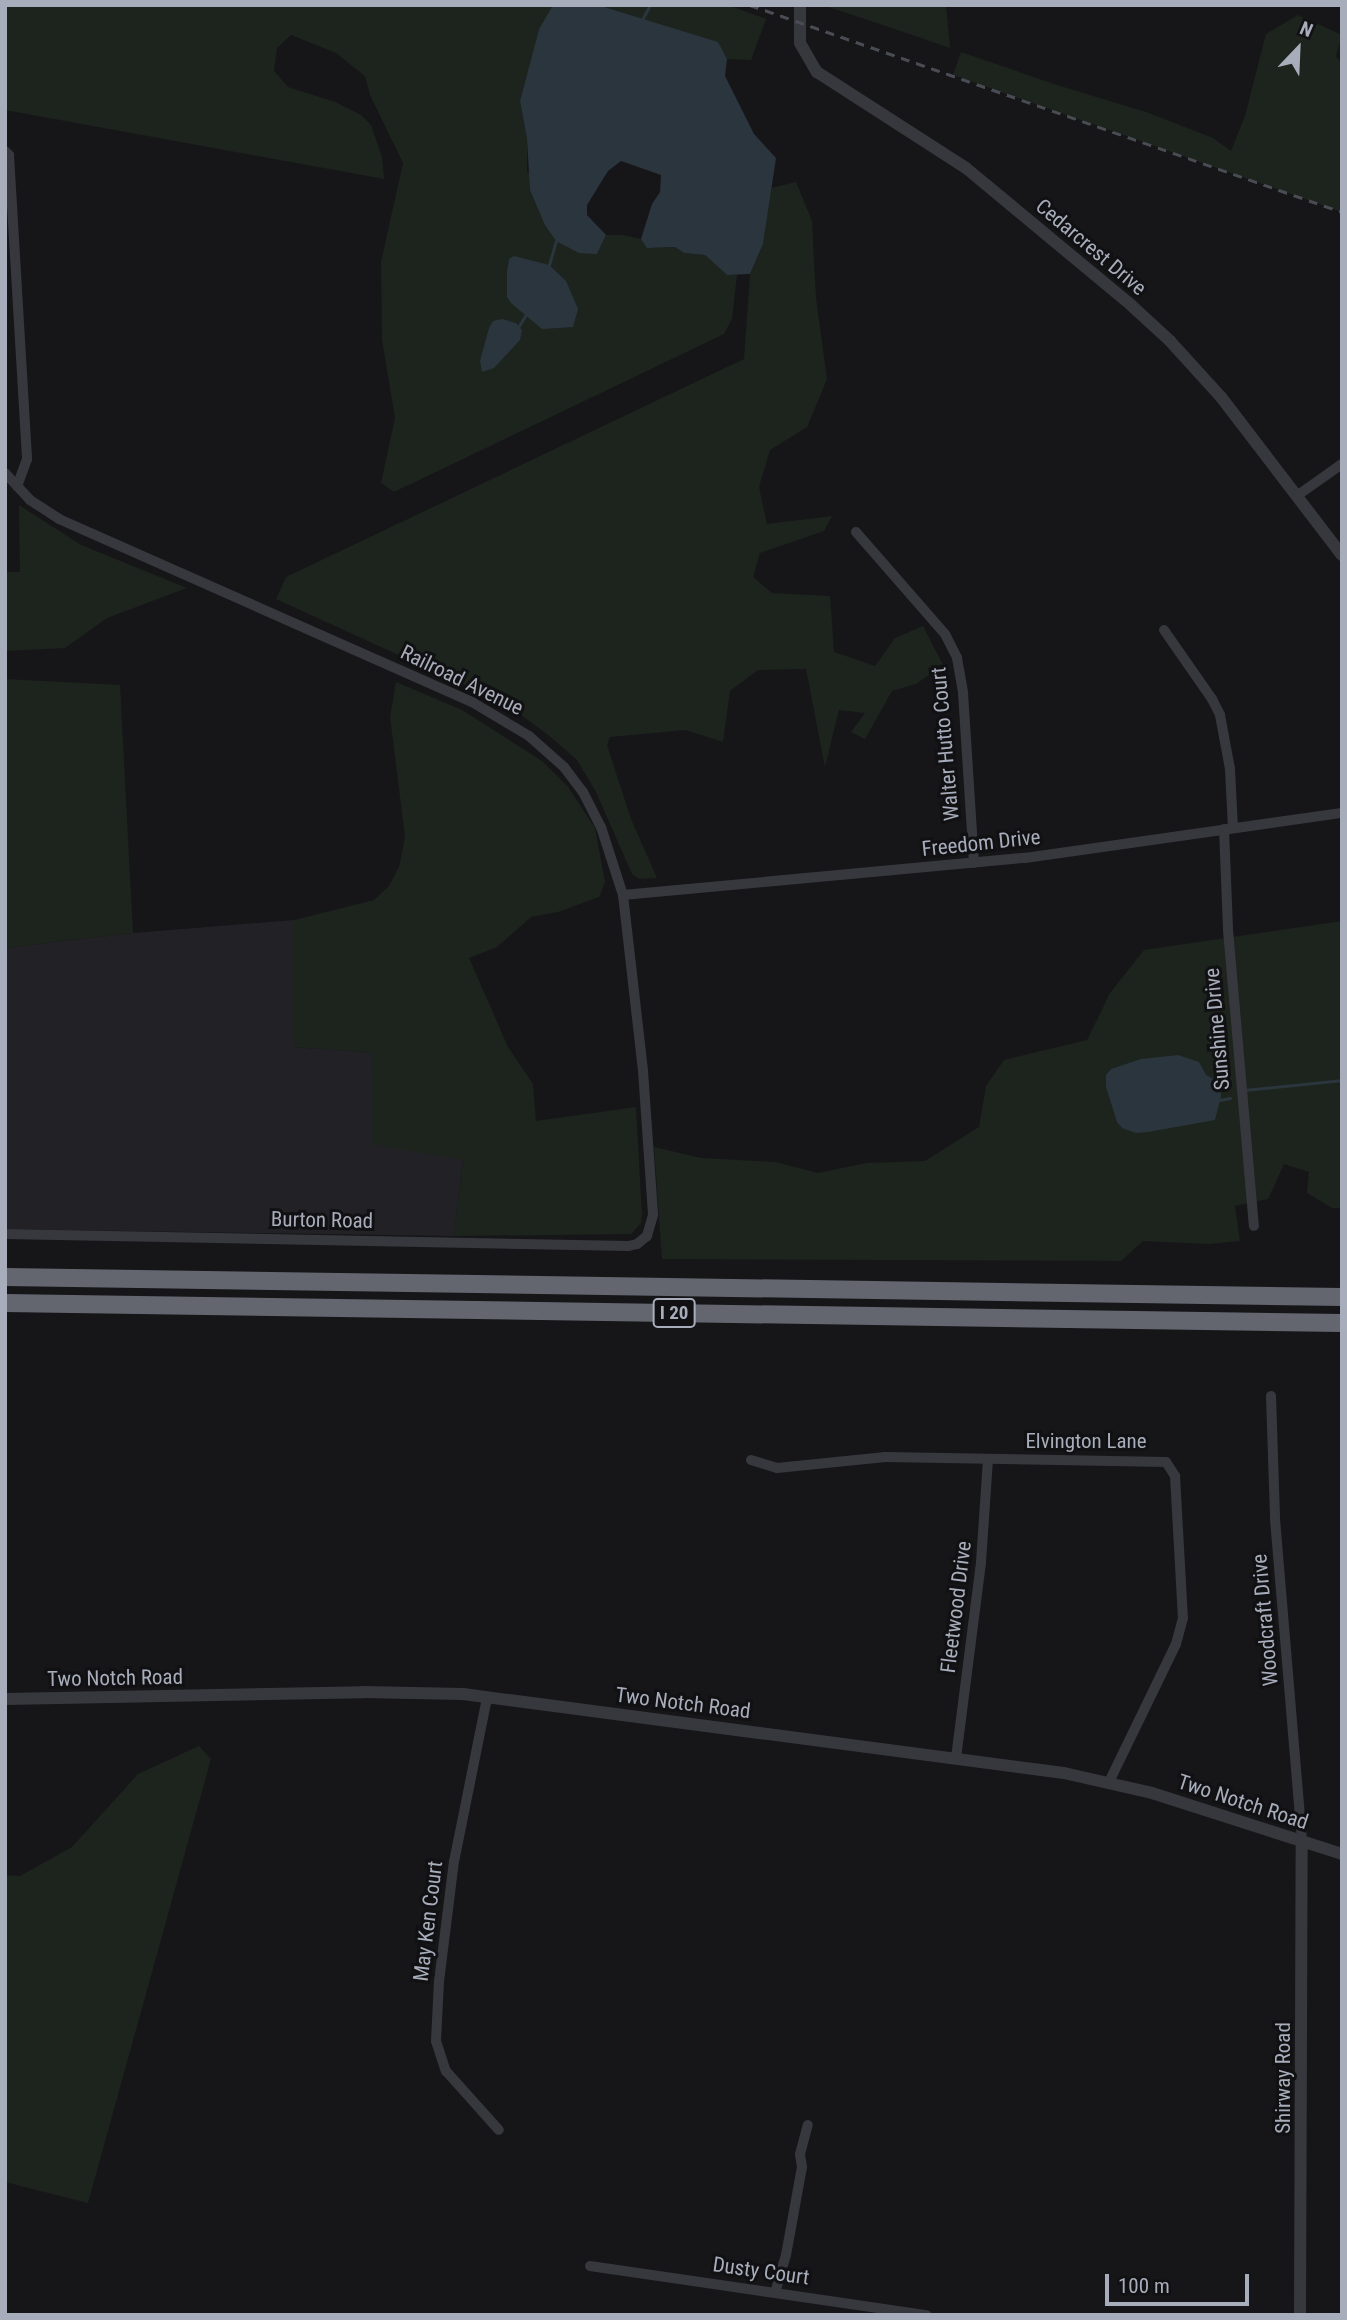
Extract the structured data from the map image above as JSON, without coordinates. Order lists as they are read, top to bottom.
{
  "streets": {
    "highway": ["I 20"],
    "street": [
      "Cedarcrest Drive",
      "Railroad Avenue",
      "Walter Hutto Court",
      "Freedom Drive",
      "Sunshine Drive",
      "Burton Road",
      "Elvington Lane",
      "Fleetwood Drive",
      "Woodcraft Drive",
      "Two Notch Road",
      "May Ken Court",
      "Shirway Road",
      "Dusty Court"
    ]
  },
  "crossings": [
    ["Railroad Avenue", "Freedom Drive"],
    ["Railroad Avenue", "Burton Road"],
    ["Walter Hutto Court", "Freedom Drive"],
    ["Freedom Drive", "Sunshine Drive"],
    ["Elvington Lane", "Fleetwood Drive"],
    ["Elvington Lane", "Two Notch Road"],
    ["Fleetwood Drive", "Two Notch Road"],
    ["Woodcraft Drive", "Two Notch Road"],
    ["Woodcraft Drive", "Shirway Road"],
    ["Two Notch Road", "May Ken Court"],
    ["Two Notch Road", "Shirway Road"]
  ],
  "scale_bar": "100 m",
  "north": "top right"
}
